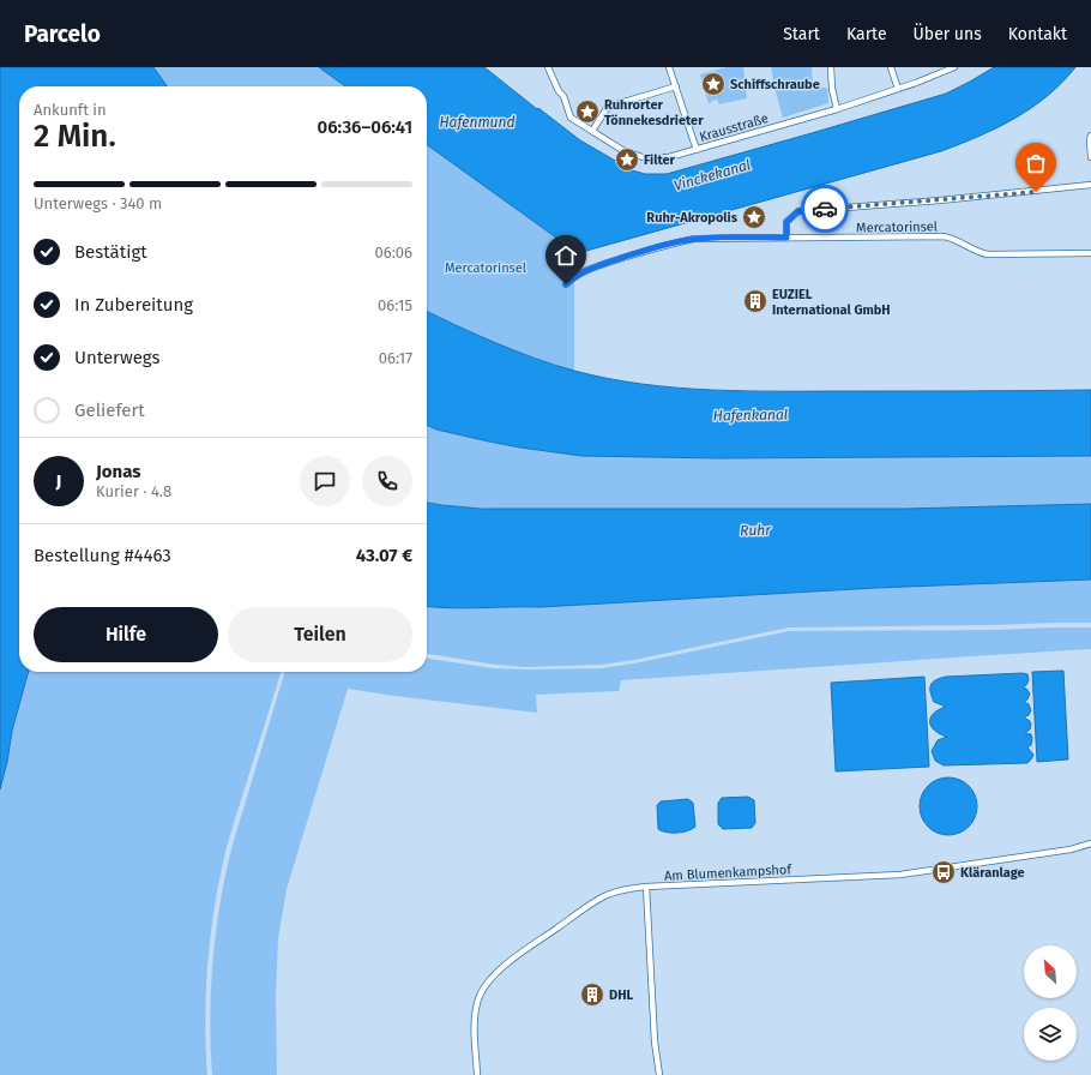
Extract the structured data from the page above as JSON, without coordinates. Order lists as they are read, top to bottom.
{
  "streets": {
    "street": ["Krausstraße", "Mercatorinsel", "Am Blumenkampshof"]
  },
  "water": [
    "Hafenmund",
    "Vinckekanal",
    "Hafenkanal",
    "Ruhr"
  ],
  "parks": ["Mercatorinsel"],
  "places": {
    "place": [
      "Schiffschraube",
      "Ruhrorter Tönnekesdrieter",
      "Filter",
      "Ruhr-Akropolis"
    ],
    "building": ["EUZIEL International GmbH", "DHL"],
    "bus stop": ["Kläranlage"]
  },
  "north": "top left",
  "page": {
    "header": "Parcelo",
    "nav": [
      "Start",
      "Karte",
      "Über uns",
      "Kontakt"
    ],
    "heading": ["2 Min.", "Ankunft in", "06:36–06:41"],
    "panel": [
      "Jonas",
      "Kurier · 4.8",
      "Bestellung #4463",
      "43.07 €"
    ],
    "bar": "Unterwegs · 340 m",
    "list": [
      ["Bestätigt", "06:06"],
      ["In Zubereitung", "06:15"],
      ["Unterwegs", "06:17"],
      "Geliefert"
    ],
    "round": "J",
    "buttons": ["Hilfe", "Teilen"]
  }
}
